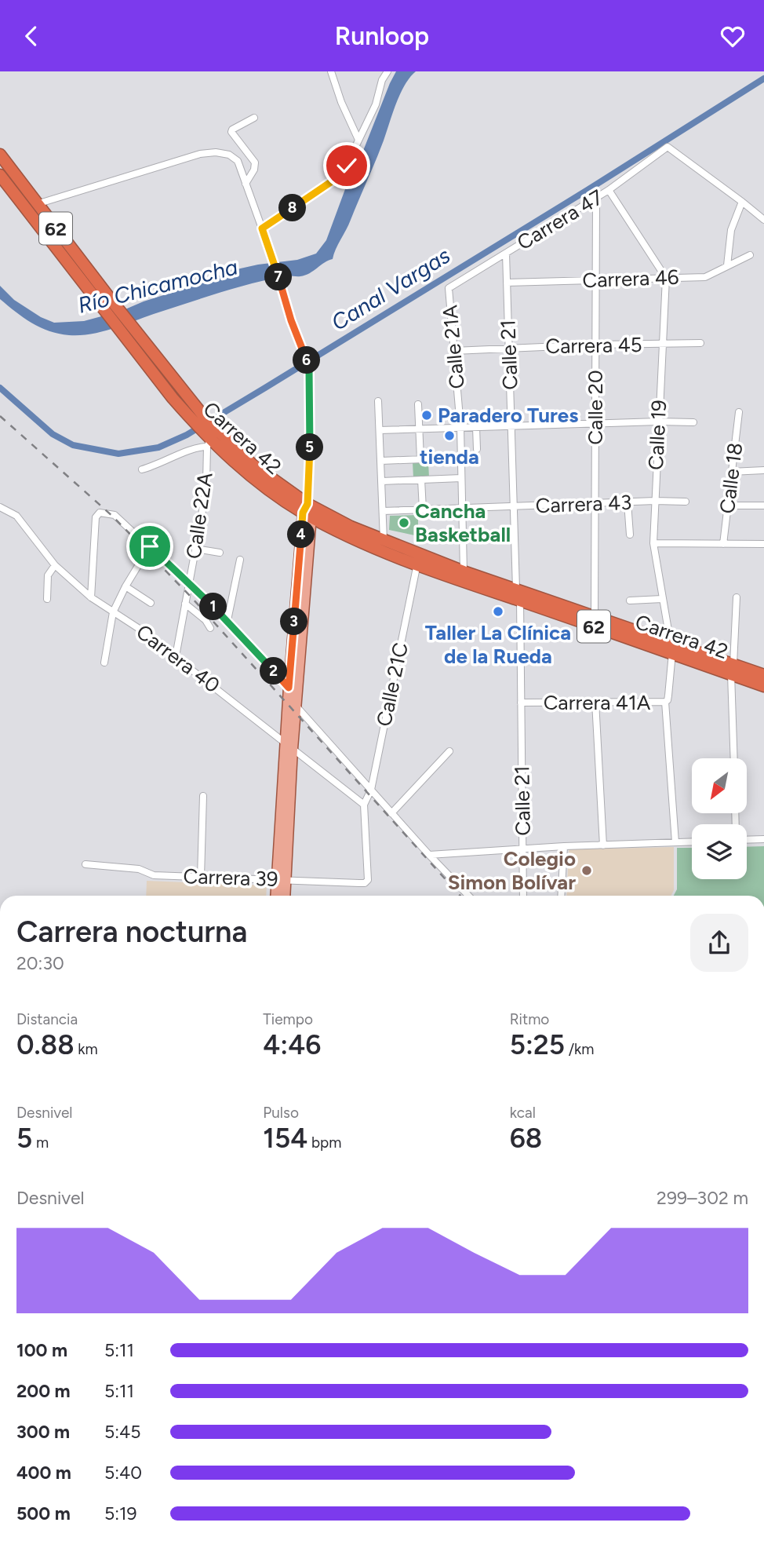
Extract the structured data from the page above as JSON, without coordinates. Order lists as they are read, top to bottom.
{
  "streets": {
    "highway": ["62", "Carrera 42"],
    "street": [
      "Carrera 47",
      "Carrera 46",
      "Carrera 45",
      "Calle 21A",
      "Calle 21",
      "Calle 20",
      "Calle 19",
      "Calle 18",
      "Carrera 43",
      "Calle 22A",
      "Carrera 40",
      "Calle 21C",
      "Carrera 41A",
      "Carrera 39"
    ]
  },
  "crossings": [
    ["Carrera 47", "Calle 21A"],
    ["Carrera 47", "Calle 21"],
    ["Carrera 47", "Calle 20"],
    ["62", "Carrera 42"],
    ["Carrera 46", "Calle 21"],
    ["Carrera 46", "Calle 20"],
    ["Carrera 46", "Calle 19"],
    ["Carrera 45", "Calle 21A"],
    ["Carrera 45", "Calle 21"],
    ["Carrera 45", "Calle 20"],
    ["Carrera 45", "Calle 19"],
    ["Calle 21A", "Carrera 42"],
    ["Calle 21A", "Carrera 43"],
    ["Calle 21", "Carrera 42"],
    ["Calle 21", "Carrera 43"],
    ["Calle 21", "Carrera 41A"],
    ["Calle 20", "Carrera 42"],
    ["Calle 20", "Carrera 43"],
    ["Calle 19", "Carrera 42"],
    ["Calle 19", "Carrera 43"],
    ["Calle 19", "Carrera 41A"],
    ["Carrera 42", "Calle 22A"],
    ["Carrera 42", "Calle 21C"],
    ["Calle 22A", "Carrera 40"],
    ["Carrera 40", "Calle 21C"],
    ["Carrera 40", "Carrera 39"],
    ["Calle 21C", "Carrera 39"]
  ],
  "water": ["Río Chicamocha", "Canal Vargas"],
  "places": [
    "Paradero Tures",
    "tienda",
    "Cancha Basketball",
    "Taller La Clínica de la Rueda",
    "Colegio Simon Bolívar"
  ],
  "north": "bottom left",
  "page": {
    "header": "Runloop",
    "pins": [
      "8",
      "7",
      "6",
      "5",
      "4",
      "1",
      "3",
      "2"
    ],
    "heading": ["Carrera nocturna", "20:30"],
    "stats": [
      ["Distancia", "0.88 km"],
      ["Tiempo", "4:46"],
      ["Ritmo", "5:25 /km"],
      ["Desnivel", "5 m"],
      ["Pulso", "154 bpm"],
      ["kcal", "68"]
    ],
    "chart": ["Desnivel", "299–302 m"],
    "list": [
      {
        "name": "100 m",
        "note": "5:11"
      },
      {
        "name": "200 m",
        "note": "5:11"
      },
      {
        "name": "300 m",
        "note": "5:45"
      },
      {
        "name": "400 m",
        "note": "5:40"
      },
      {
        "name": "500 m",
        "note": "5:19"
      }
    ]
  }
}
